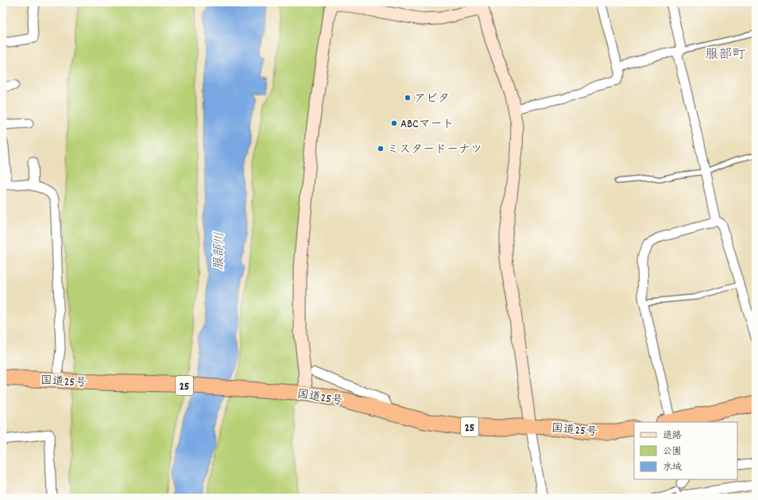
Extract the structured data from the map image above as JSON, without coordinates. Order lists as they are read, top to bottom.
{
  "streets": {
    "highway": ["国道25号", "25"]
  },
  "districts": ["服部町"],
  "water": ["服部川"],
  "places": ["アピタ", "ABCマート", "ミスタードーナツ"],
  "legend": ["道路", "公園", "水域"]
}
